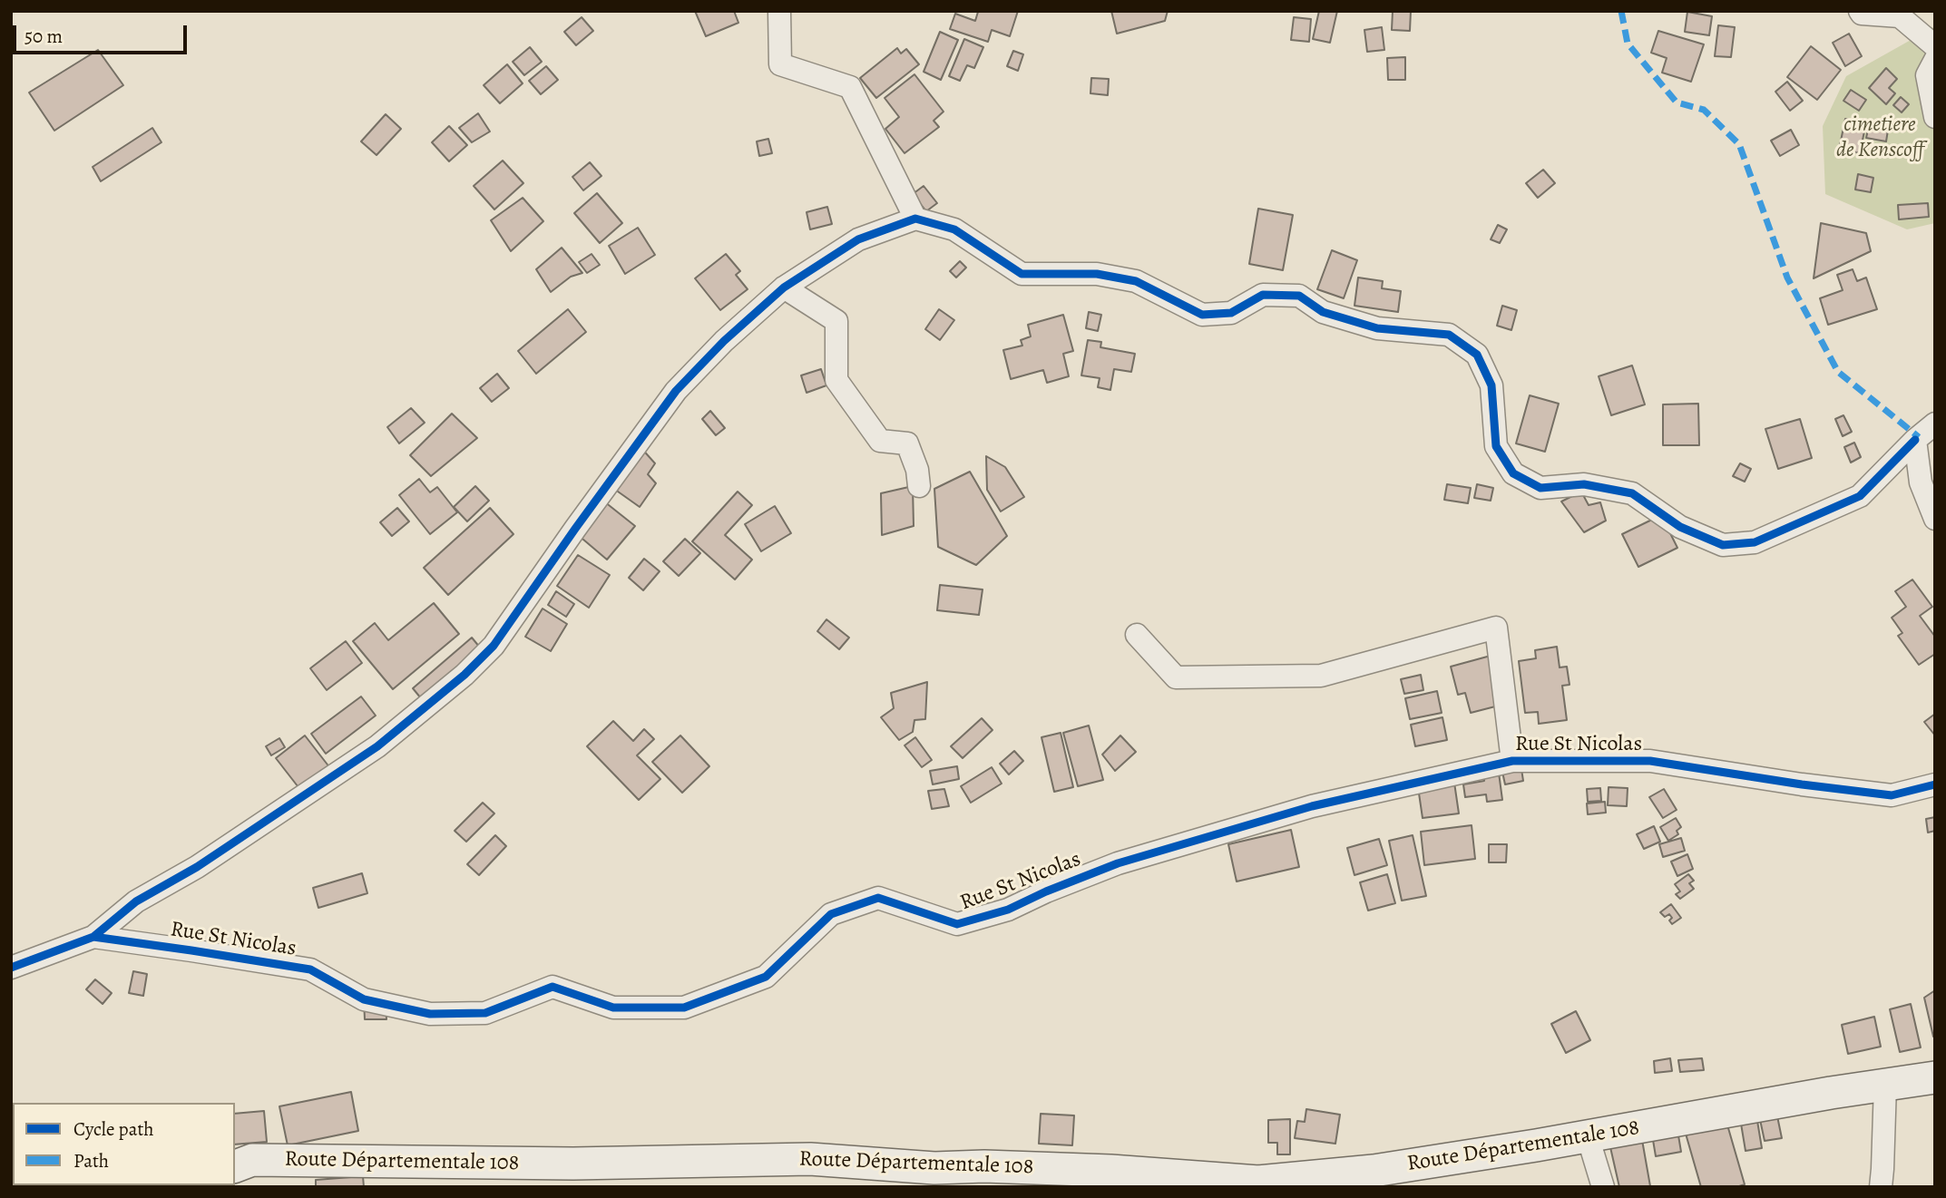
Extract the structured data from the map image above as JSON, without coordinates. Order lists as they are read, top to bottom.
{
  "streets": {
    "main road": ["Route Départementale 108"],
    "street": ["Rue St Nicolas"]
  },
  "parks": ["cimetiere de Kenscoff"],
  "legend": ["Cycle path", "Path"],
  "scale_bar": "50 m"
}
